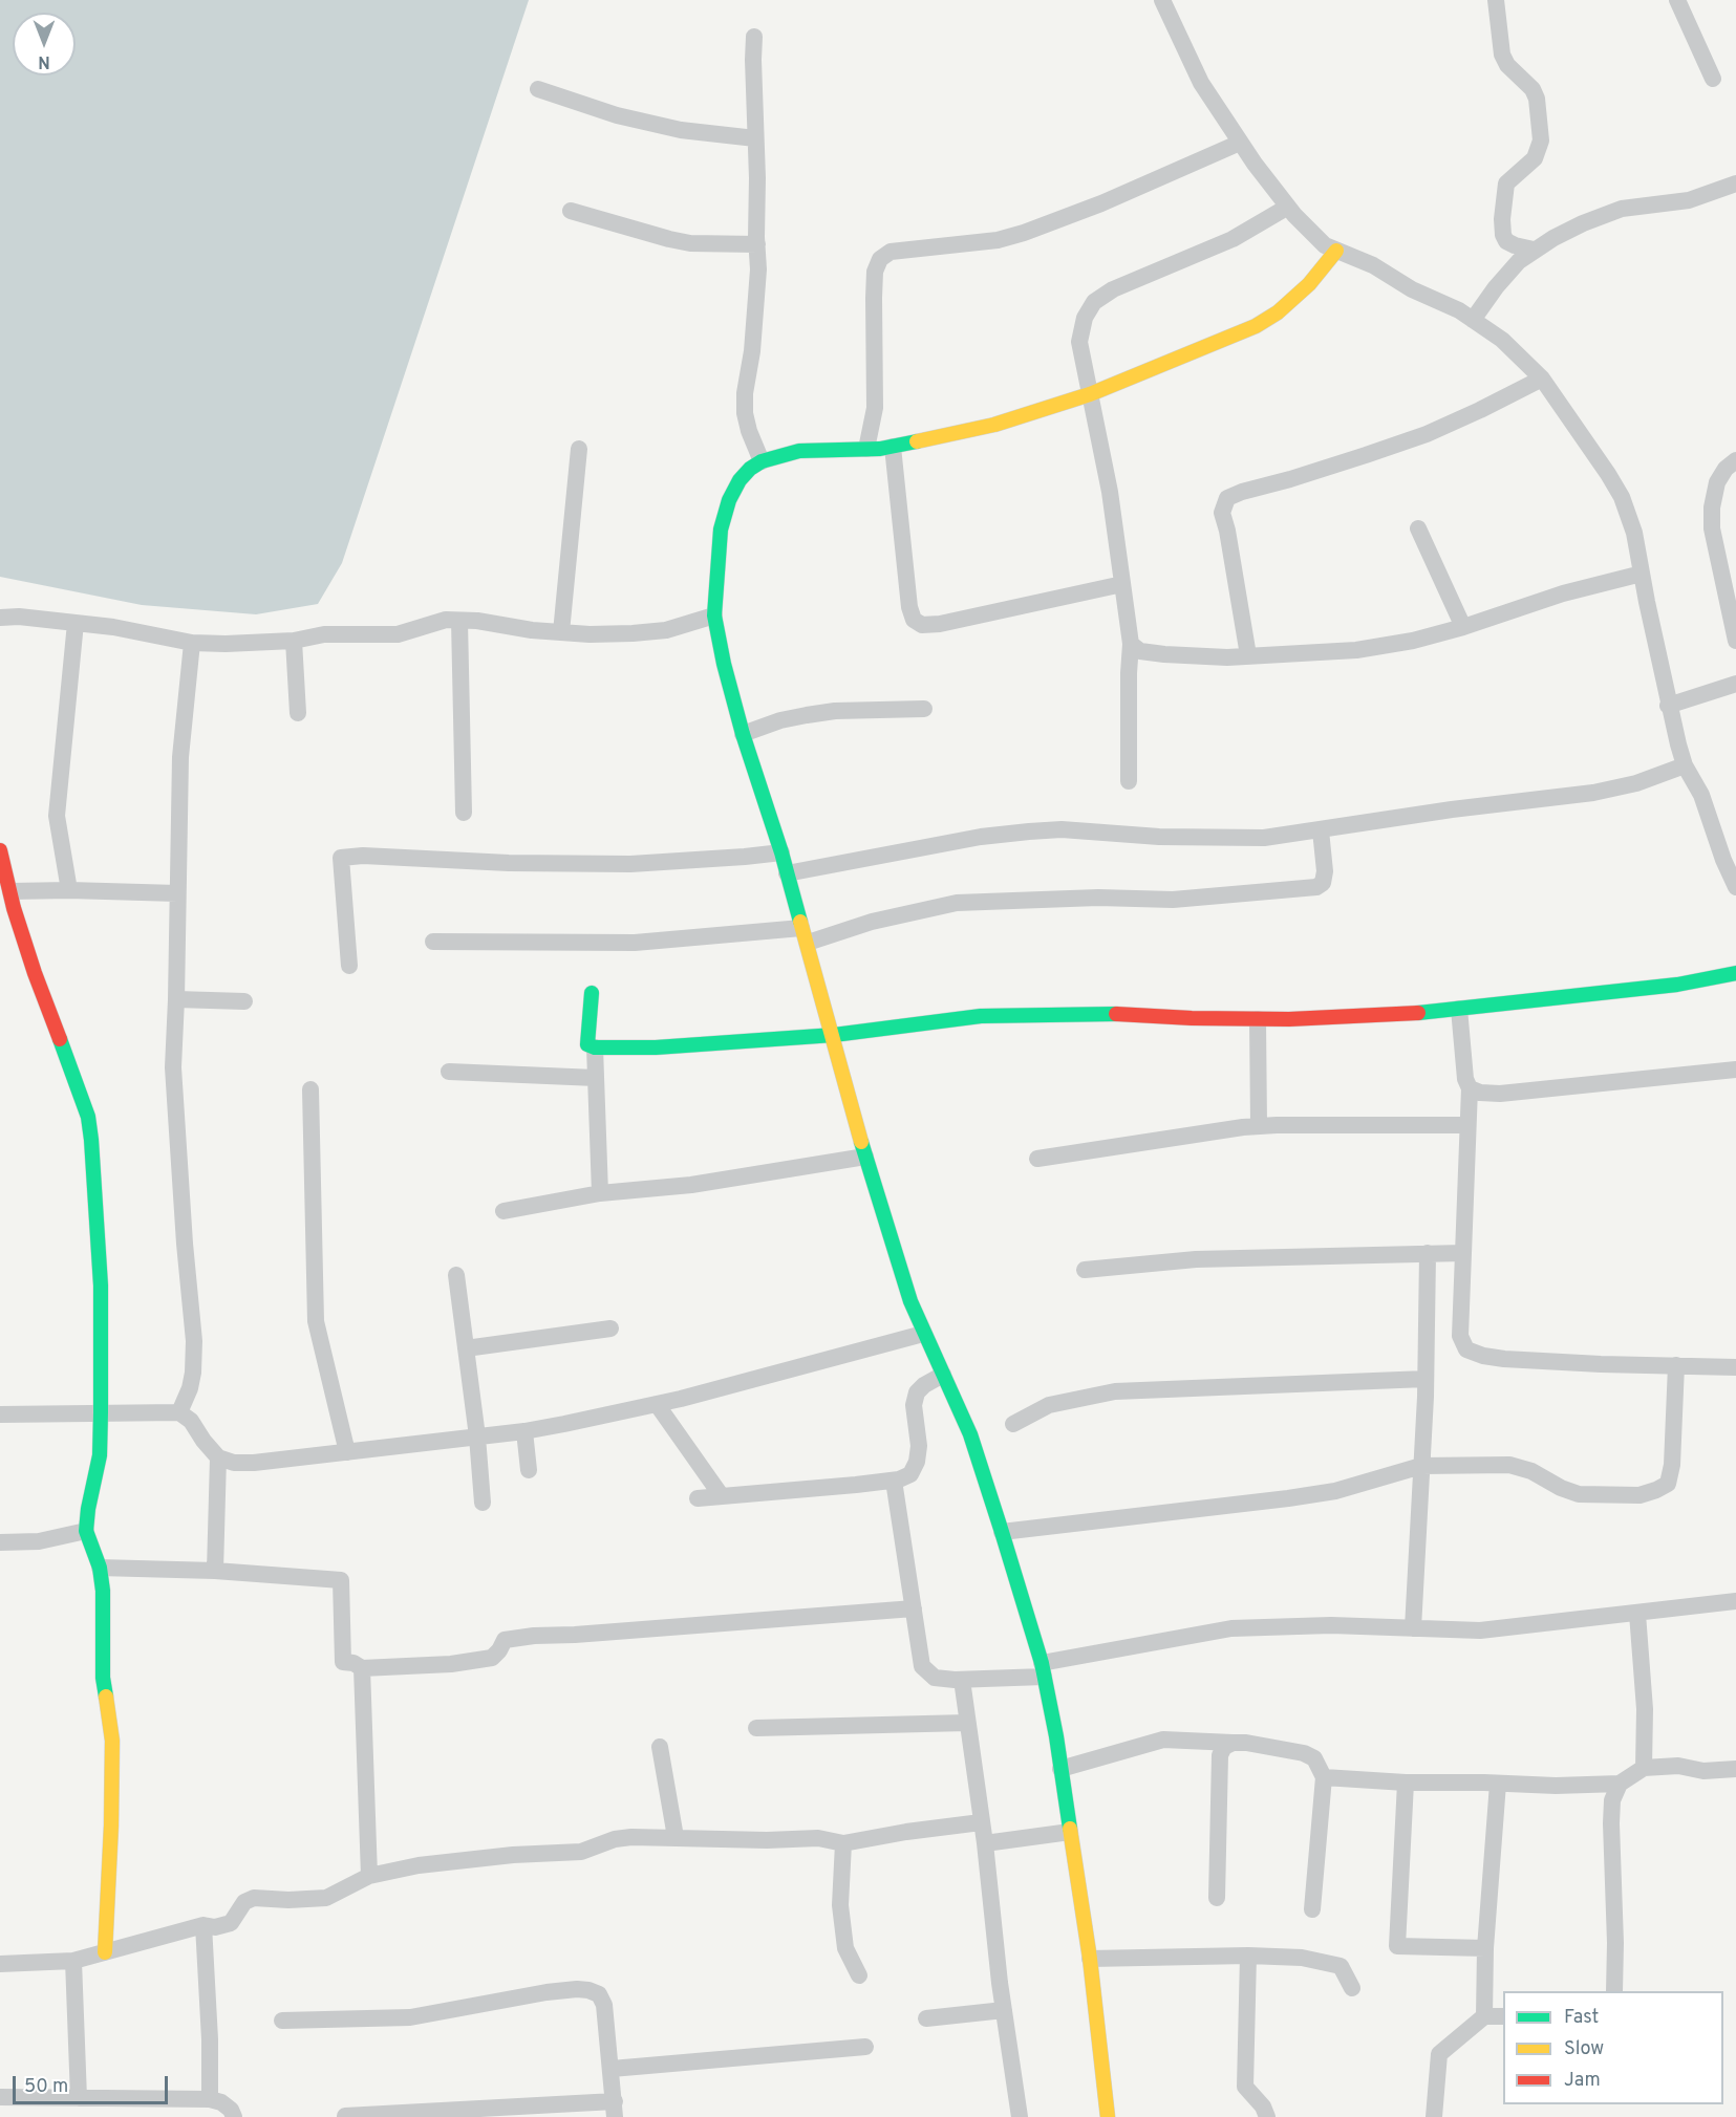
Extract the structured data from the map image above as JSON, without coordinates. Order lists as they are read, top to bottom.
{
  "legend": ["Fast", "Slow", "Jam"],
  "scale_bar": "50 m",
  "north": "bottom"
}
